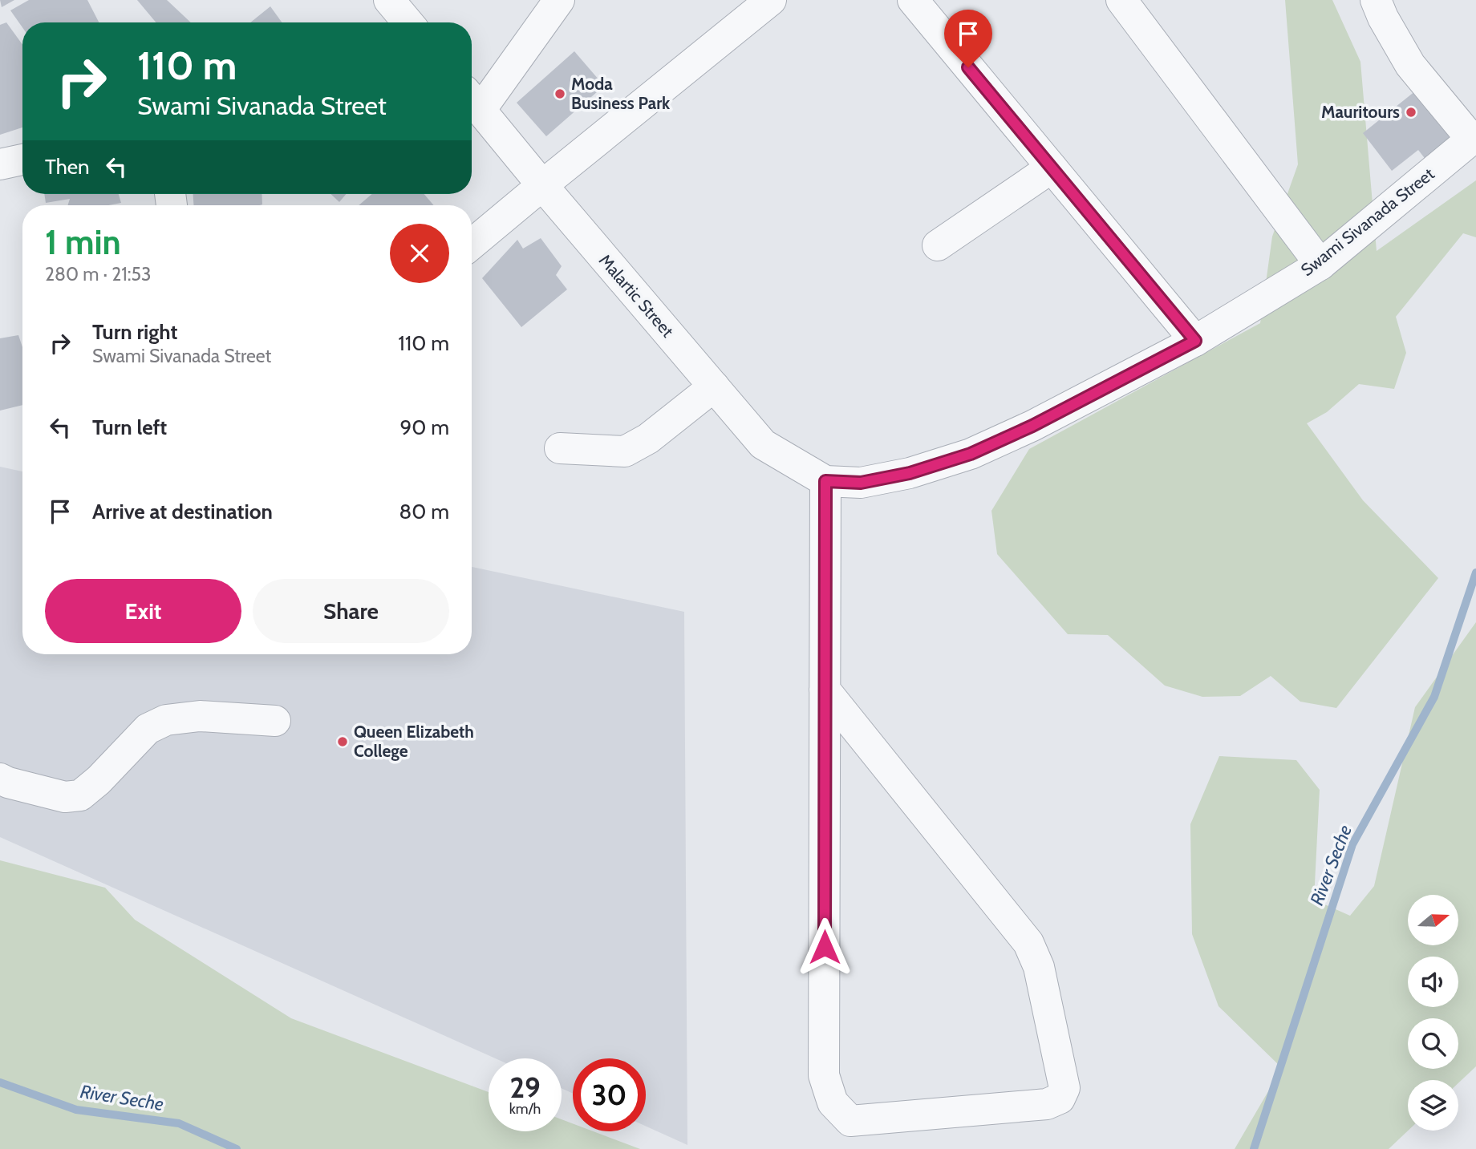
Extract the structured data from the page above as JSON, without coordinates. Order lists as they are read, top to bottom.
{
  "streets": {
    "street": ["Swami Sivanada Street", "Malartic Street"]
  },
  "crossings": [
    ["Swami Sivanada Street", "Malartic Street"]
  ],
  "water": ["River Seche"],
  "places": ["Moda Business Park", "Mauritours", "Queen Elizabeth College"],
  "north": "right",
  "page": {
    "turn": ["110 m", "Swami Sivanada Street"],
    "then": "Then",
    "heading": ["1 min", "280 m · 21:53"],
    "list": [
      {
        "name": "Turn right",
        "note": "Swami Sivanada Street",
        "value": "110 m"
      },
      {
        "name": "Turn left",
        "value": "90 m"
      },
      {
        "name": "Arrive at destination",
        "value": "80 m"
      }
    ],
    "buttons": ["Exit", "Share"],
    "speed": "29 km/h",
    "limit": "30"
  }
}
